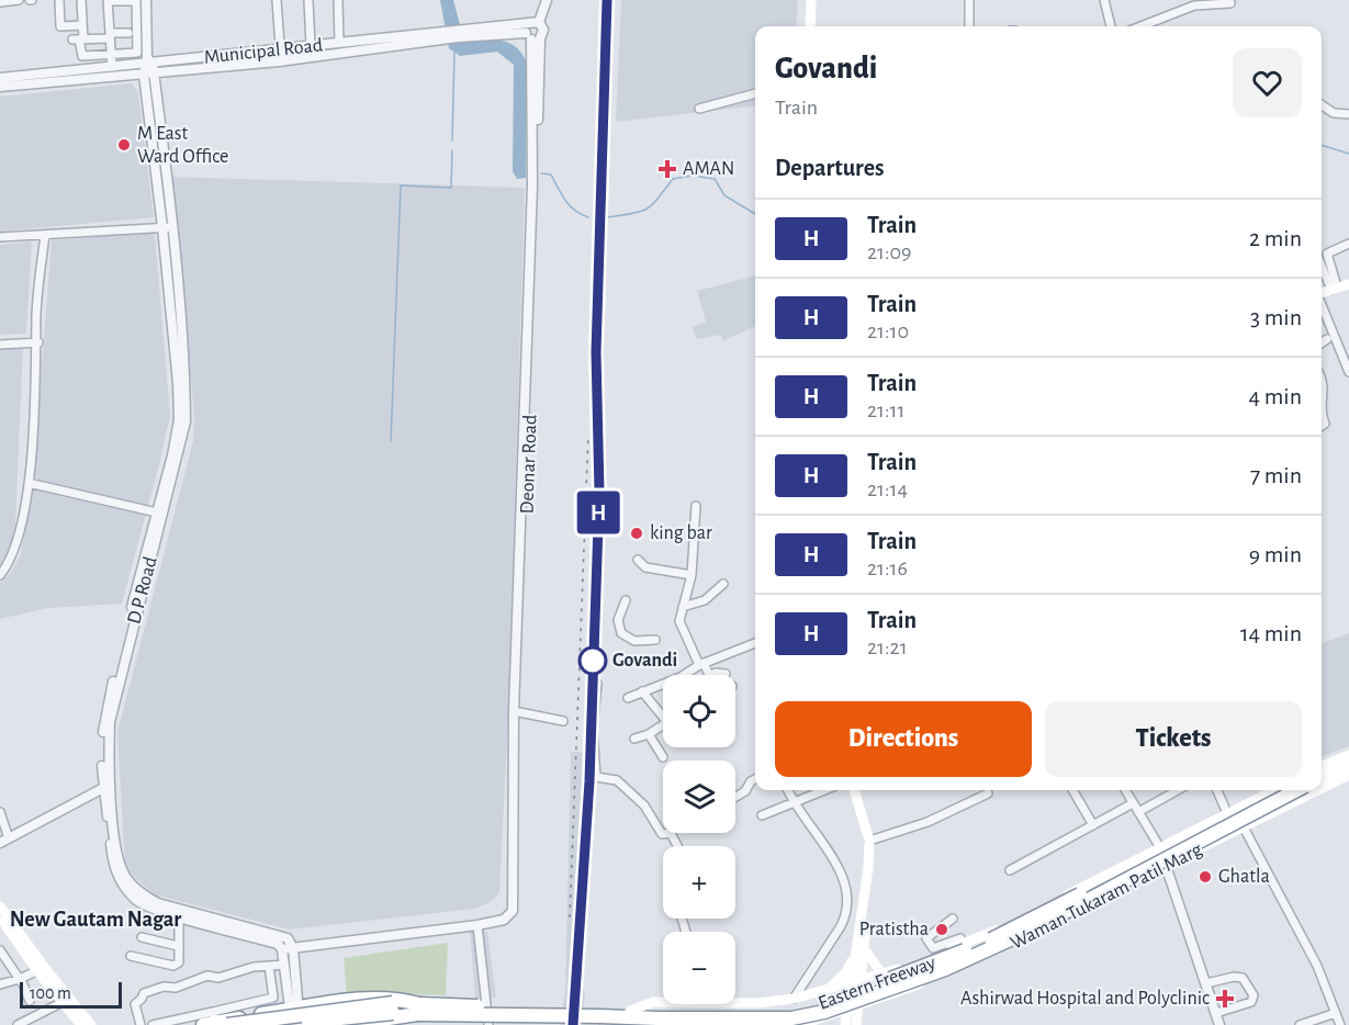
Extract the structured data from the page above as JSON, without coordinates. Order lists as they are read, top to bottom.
{
  "streets": {
    "highway": ["Eastern Freeway"],
    "main road": ["Waman Tukaram Patil Marg"],
    "street": ["Municipal Road", "Deonar Road", "D P Road"]
  },
  "crossings": [
    ["Municipal Road", "Deonar Road"],
    ["Municipal Road", "D P Road"],
    ["Deonar Road", "D P Road"],
    ["Waman Tukaram Patil Marg", "Eastern Freeway"]
  ],
  "districts": ["New Gautam Nagar"],
  "places": {
    "other": [
      "M East Ward Office",
      "king bar",
      "Govandi",
      "Ghatla",
      "Pratistha"
    ],
    "health": ["AMAN", "Ashirwad Hospital and Polyclinic"]
  },
  "scale_bar": "100 m",
  "page": {
    "on_map": "H",
    "heading": [
      ["Govandi", "Train"],
      "Departures"
    ],
    "list": [
      {
        "mark": "H",
        "name": "Train",
        "note": "21:09",
        "value": "2 min"
      },
      {
        "mark": "H",
        "name": "Train",
        "note": "21:10",
        "value": "3 min"
      },
      {
        "mark": "H",
        "name": "Train",
        "note": "21:11",
        "value": "4 min"
      },
      {
        "mark": "H",
        "name": "Train",
        "note": "21:14",
        "value": "7 min"
      },
      {
        "mark": "H",
        "name": "Train",
        "note": "21:16",
        "value": "9 min"
      },
      {
        "mark": "H",
        "name": "Train",
        "note": "21:21",
        "value": "14 min"
      }
    ],
    "map_buttons": ["+", "−"],
    "buttons": ["Directions", "Tickets"],
    "scale": "100 m"
  }
}
